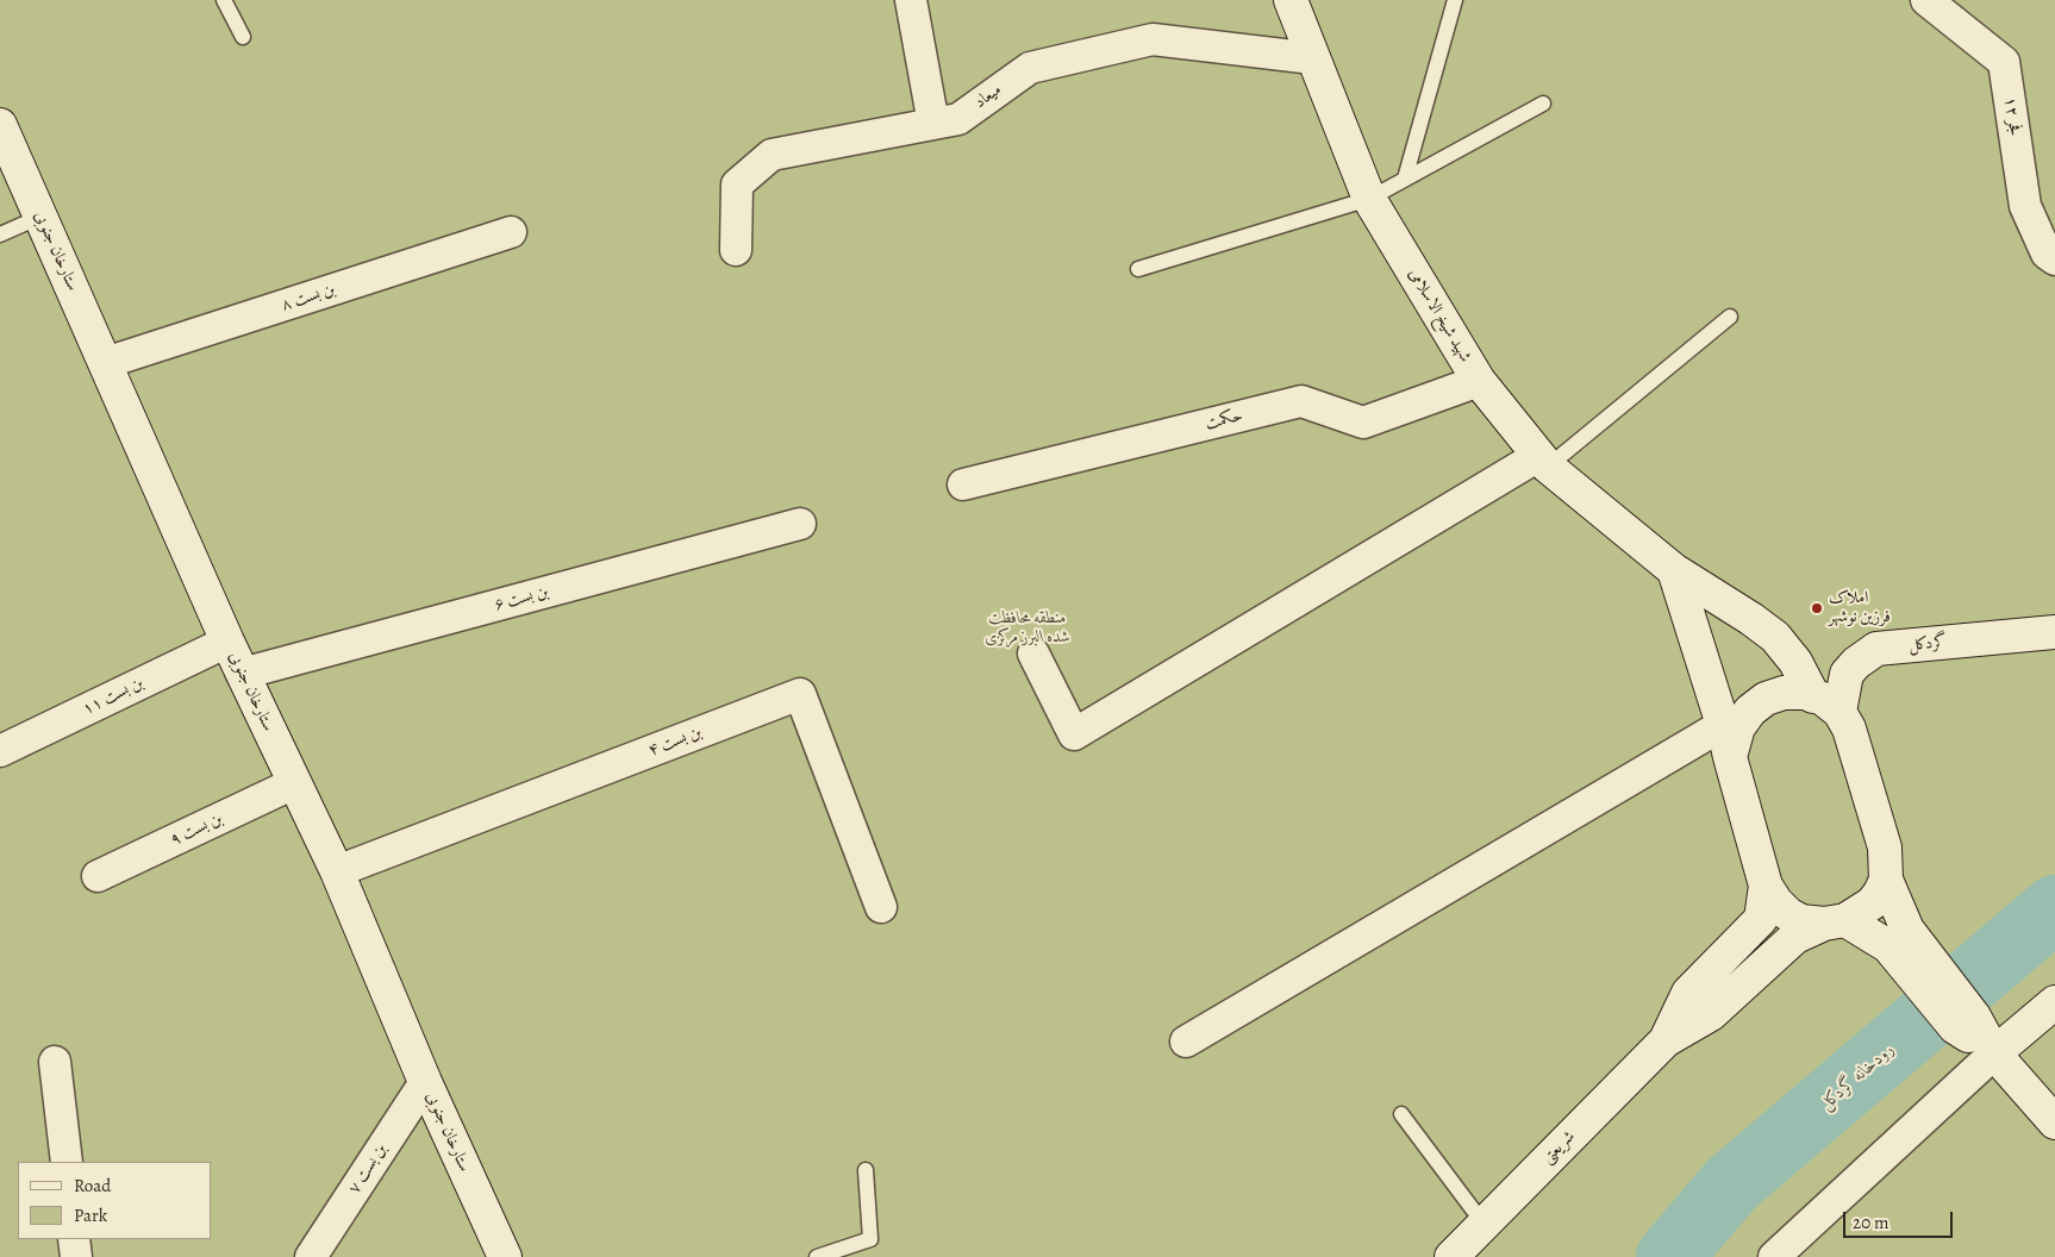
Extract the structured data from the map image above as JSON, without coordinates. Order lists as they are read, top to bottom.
{
  "streets": {
    "street": [
      "میعاد",
      "فجر ۱۲",
      "ستارخان جنوبی",
      "بن بست ۸",
      "شهید شیخ الاسلامی",
      "حکمت",
      "بن بست ۶",
      "گردکل",
      "بن بست ۱۱",
      "بن بست ۴",
      "بن بست ۹",
      "شریعتی",
      "بن بست ۷"
    ]
  },
  "crossings": [
    ["میعاد", "شهید شیخ الاسلامی"],
    ["ستارخان جنوبی", "بن بست ۸"],
    ["ستارخان جنوبی", "بن بست ۶"],
    ["ستارخان جنوبی", "بن بست ۱۱"],
    ["ستارخان جنوبی", "بن بست ۴"],
    ["ستارخان جنوبی", "بن بست ۹"],
    ["ستارخان جنوبی", "بن بست ۷"],
    ["شهید شیخ الاسلامی", "حکمت"],
    ["شهید شیخ الاسلامی", "گردکل"]
  ],
  "water": ["رودخانه گردکل"],
  "parks": ["منطقه محافظت شده البرز مرکزی"],
  "places": ["املاک فرزین نوشهر"],
  "legend": ["Road", "Park"],
  "scale_bar": "20 m"
}
